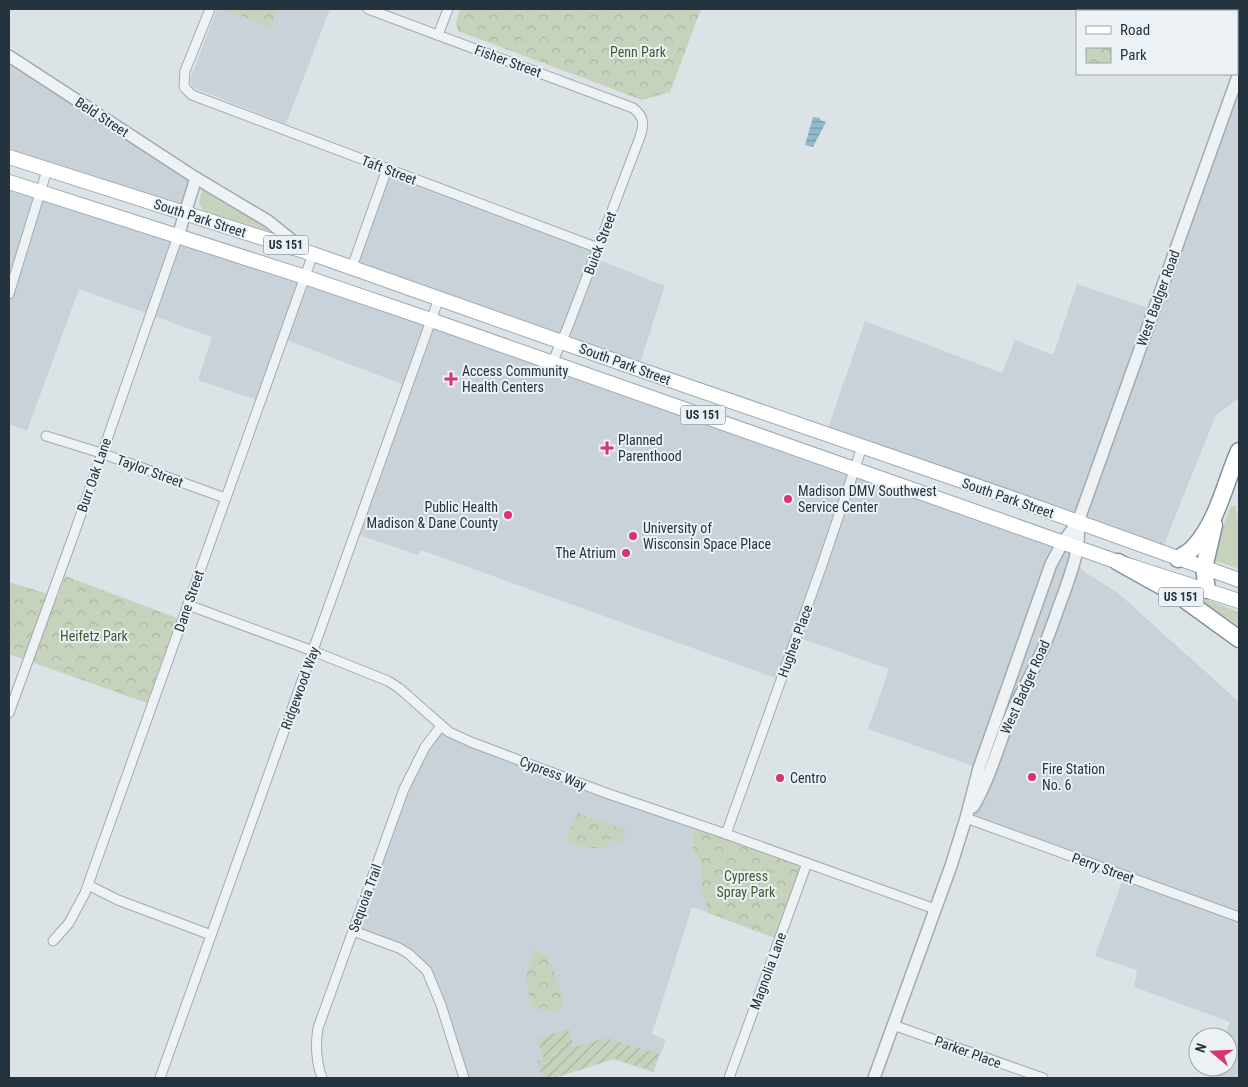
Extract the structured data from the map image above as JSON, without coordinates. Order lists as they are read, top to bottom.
{
  "streets": {
    "highway": ["US 151"],
    "main road": ["South Park Street"],
    "street": [
      "Fisher Street",
      "Beld Street",
      "Taft Street",
      "Buick Street",
      "West Badger Road",
      "Taylor Street",
      "Burr Oak Lane",
      "Dane Street",
      "Hughes Place",
      "Ridgewood Way",
      "Cypress Way",
      "Perry Street",
      "Sequoia Trail",
      "Magnolia Lane",
      "Parker Place"
    ]
  },
  "crossings": [
    ["Fisher Street", "Buick Street"],
    ["Beld Street", "South Park Street"],
    ["Beld Street", "Dane Street"],
    ["Taft Street", "Buick Street"],
    ["South Park Street", "Buick Street"],
    ["South Park Street", "US 151"],
    ["South Park Street", "West Badger Road"],
    ["South Park Street", "Burr Oak Lane"],
    ["South Park Street", "Dane Street"],
    ["South Park Street", "Hughes Place"],
    ["South Park Street", "Ridgewood Way"],
    ["West Badger Road", "Cypress Way"],
    ["West Badger Road", "Perry Street"],
    ["West Badger Road", "Parker Place"],
    ["Taylor Street", "Burr Oak Lane"],
    ["Taylor Street", "Dane Street"],
    ["Dane Street", "Cypress Way"],
    ["Hughes Place", "Cypress Way"],
    ["Ridgewood Way", "Cypress Way"],
    ["Cypress Way", "Sequoia Trail"],
    ["Cypress Way", "Magnolia Lane"]
  ],
  "parks": ["Penn Park", "Heifetz Park", "Cypress Spray Park"],
  "places": {
    "health": ["Access Community Health Centers", "Planned Parenthood"],
    "other": [
      "Madison DMV Southwest Service Center",
      "Public Health Madison & Dane County",
      "University of Wisconsin Space Place",
      "The Atrium",
      "Fire Station No. 6",
      "Centro"
    ]
  },
  "legend": ["Road", "Park"],
  "north": "left"
}
